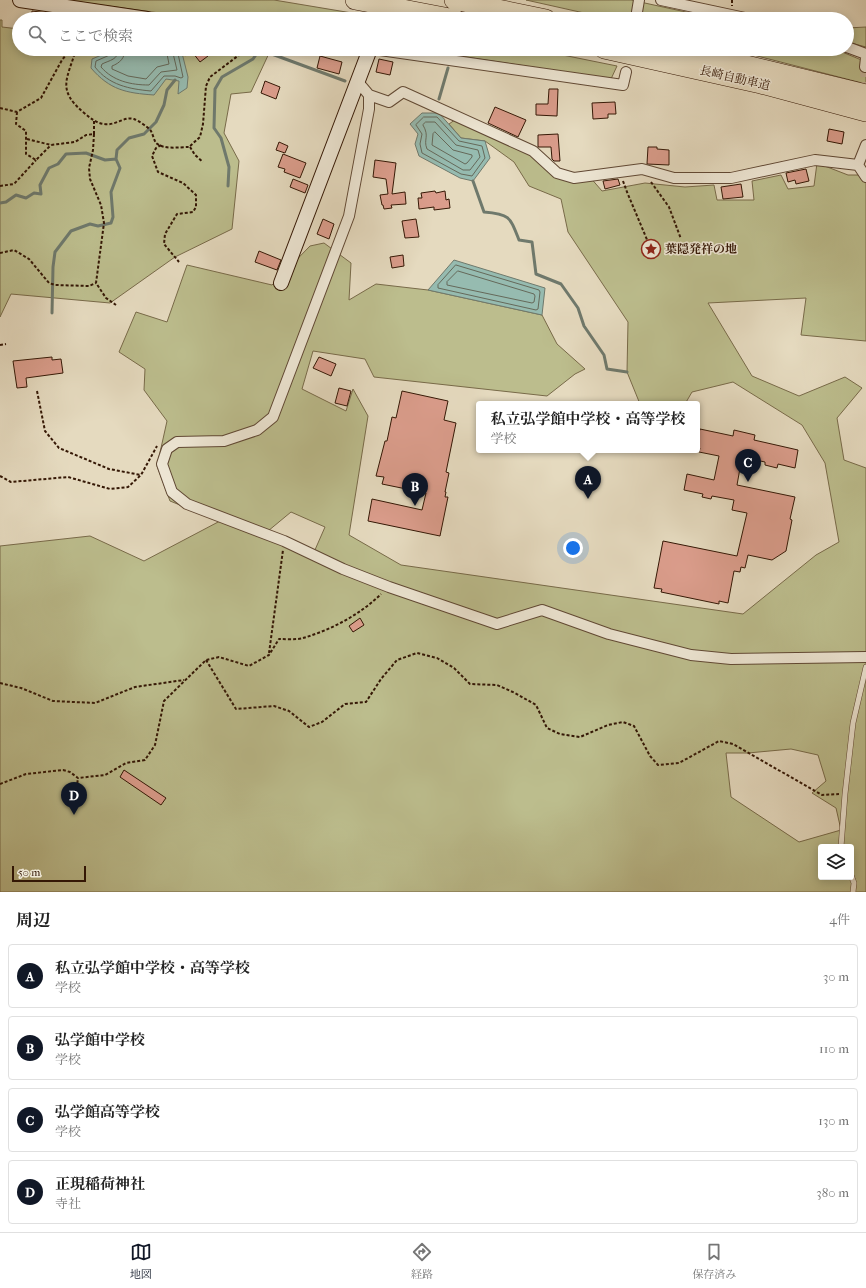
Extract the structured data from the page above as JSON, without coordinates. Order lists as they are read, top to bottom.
{
  "streets": {
    "highway": ["長崎自動車道"]
  },
  "places": {
    "place": ["葉隠発祥の地"]
  },
  "scale_bar": "50 m",
  "page": {
    "search": "ここで検索",
    "popup": ["私立弘学館中学校・高等学校", "学校"],
    "pins": [
      "C",
      "A",
      "B",
      "D"
    ],
    "scale": "50 m",
    "heading": ["周辺", "4件"],
    "list": [
      {
        "mark": "A",
        "name": "私立弘学館中学校・高等学校",
        "note": "学校",
        "value": "30 m"
      },
      {
        "mark": "B",
        "name": "弘学館中学校",
        "note": "学校",
        "value": "110 m"
      },
      {
        "mark": "C",
        "name": "弘学館高等学校",
        "note": "学校",
        "value": "130 m"
      },
      {
        "mark": "D",
        "name": "正現稲荷神社",
        "note": "寺社",
        "value": "380 m"
      }
    ],
    "nav": ["地図", "経路", "保存済み"]
  }
}
